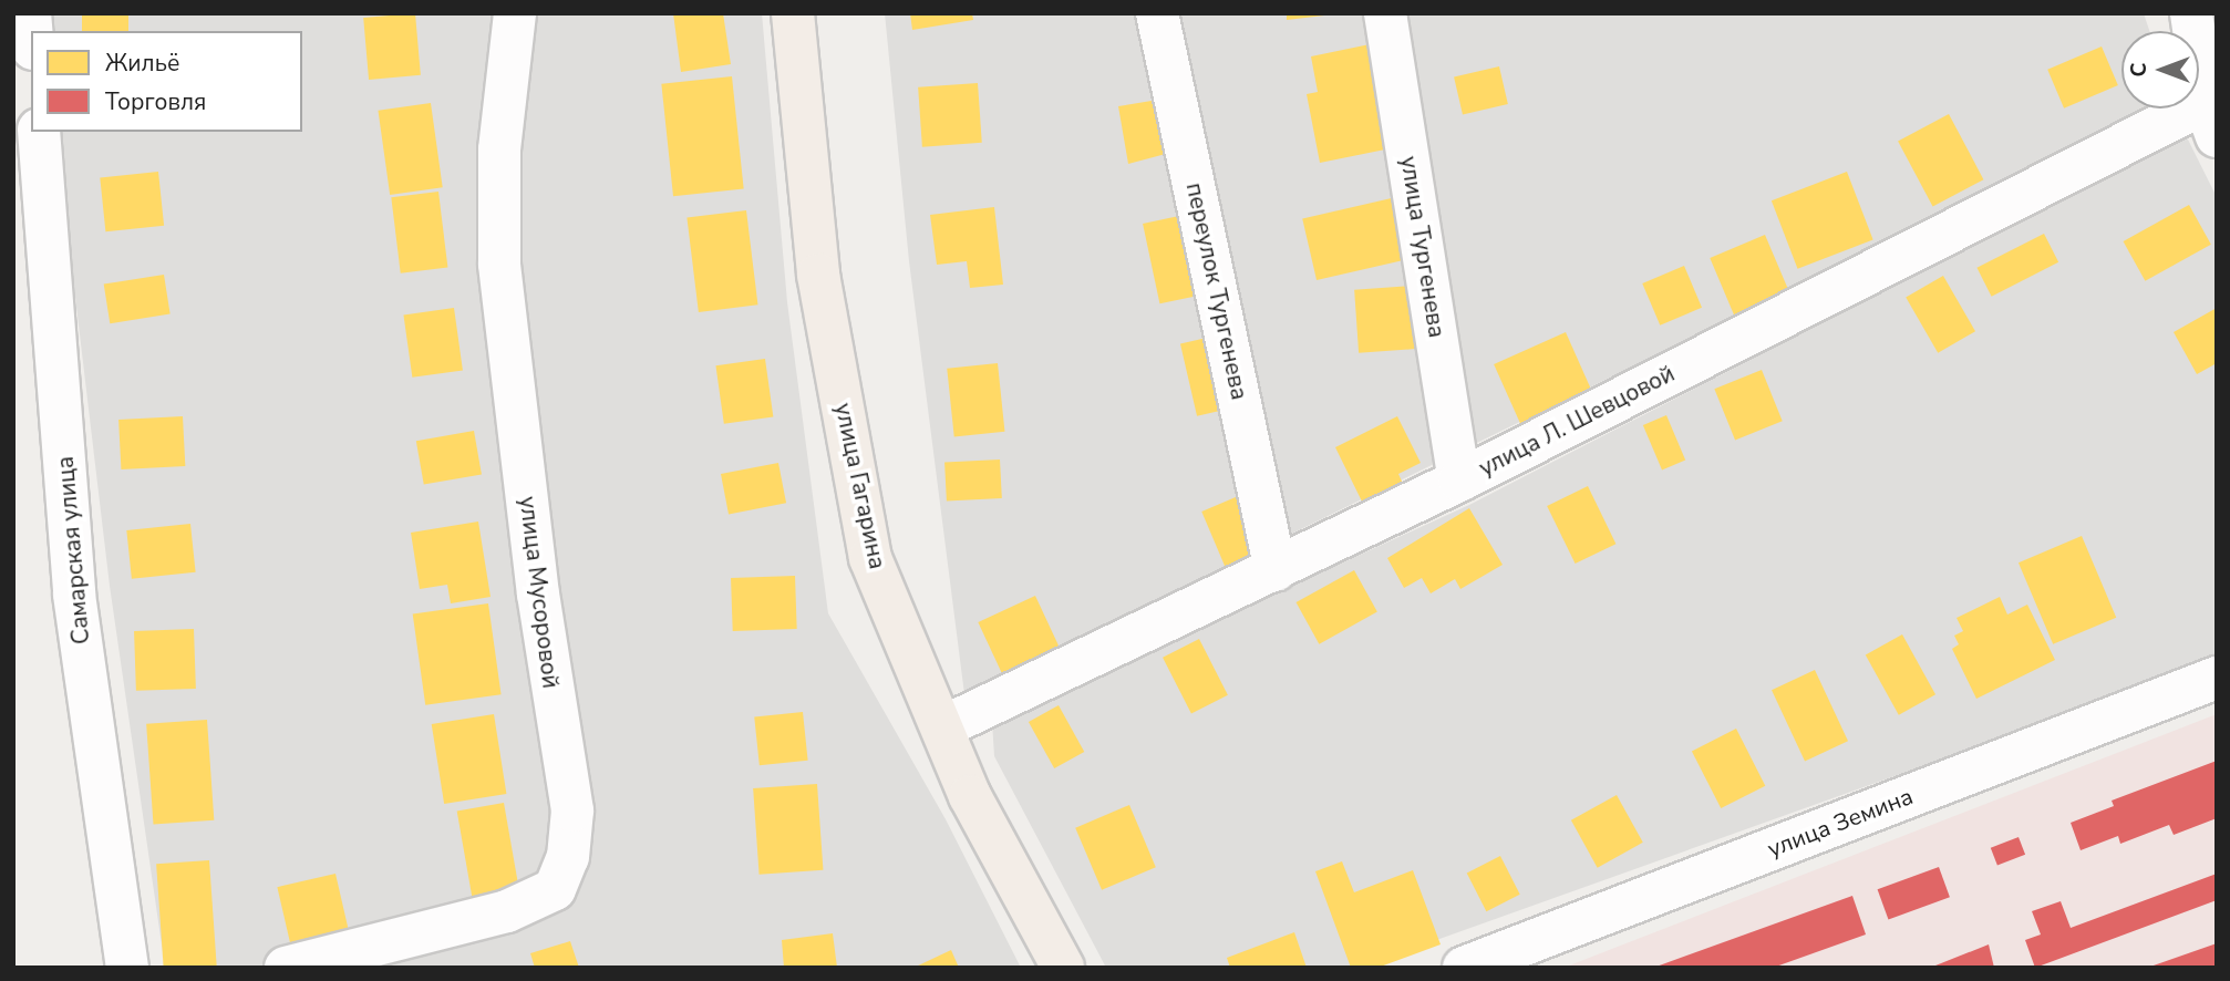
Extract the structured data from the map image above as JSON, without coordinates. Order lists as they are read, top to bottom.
{
  "streets": {
    "main road": ["улица Гагарина"],
    "street": [
      "улица Тургенева",
      "переулок Тургенева",
      "улица Л. Шевцовой",
      "Самарская улица",
      "улица Мусоровой",
      "улица Земина"
    ]
  },
  "crossings": [
    ["улица Тургенева", "улица Л. Шевцовой"],
    ["переулок Тургенева", "улица Л. Шевцовой"],
    ["улица Л. Шевцовой", "улица Гагарина"]
  ],
  "legend": ["Жильё", "Торговля"],
  "north": "left"
}
